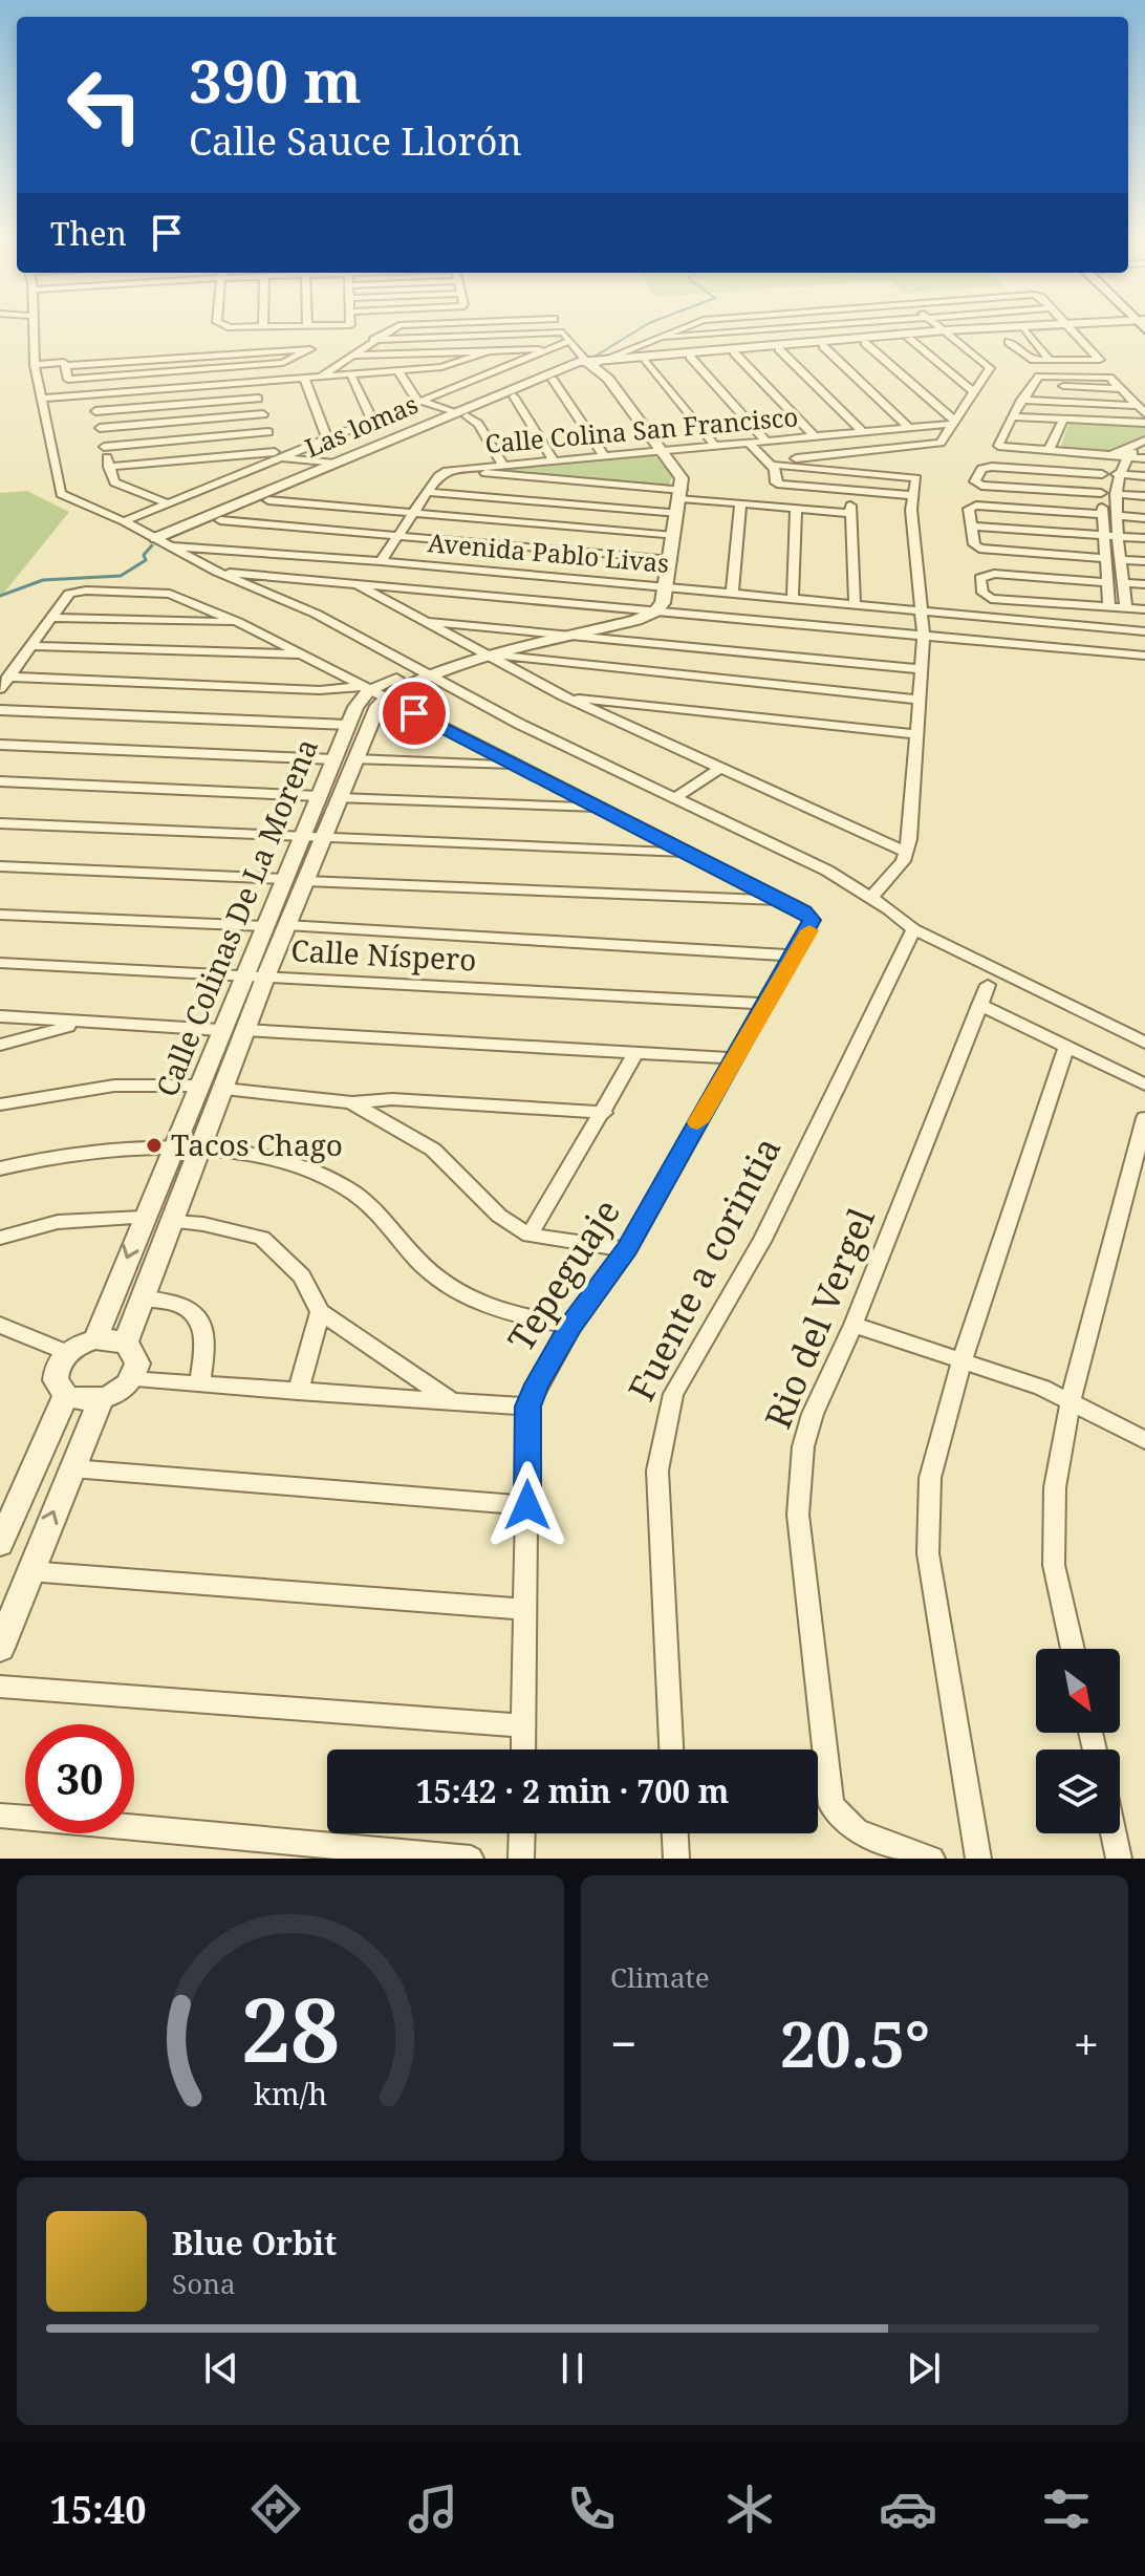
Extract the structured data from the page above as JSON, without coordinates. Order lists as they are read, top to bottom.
{
  "streets": {
    "street": [
      "Las lomas",
      "Calle Colina San Francisco",
      "Avenida Pablo Livas",
      "Calle Colinas De La Morena",
      "Calle Níspero",
      "Fuente a corintia",
      "Tepeguaje",
      "Rio del Vergel"
    ]
  },
  "crossings": [
    ["Las lomas", "Avenida Pablo Livas"],
    ["Calle Colina San Francisco", "Avenida Pablo Livas"],
    ["Calle Colinas De La Morena", "Calle Níspero"],
    ["Calle Níspero", "Tepeguaje"]
  ],
  "places": ["Tacos Chago"],
  "north": "bottom right",
  "page": {
    "turn": ["390 m", "Calle Sauce Llorón"],
    "then": "Then",
    "limit": "30",
    "trip": "15:42 · 2 min · 700 m",
    "tile": "Climate",
    "heat": ["−", "20.5°", "+"],
    "song": ["Blue Orbit", "Sona"],
    "tabs": "15:40",
    "gauge": ["28", "km/h"]
  }
}
